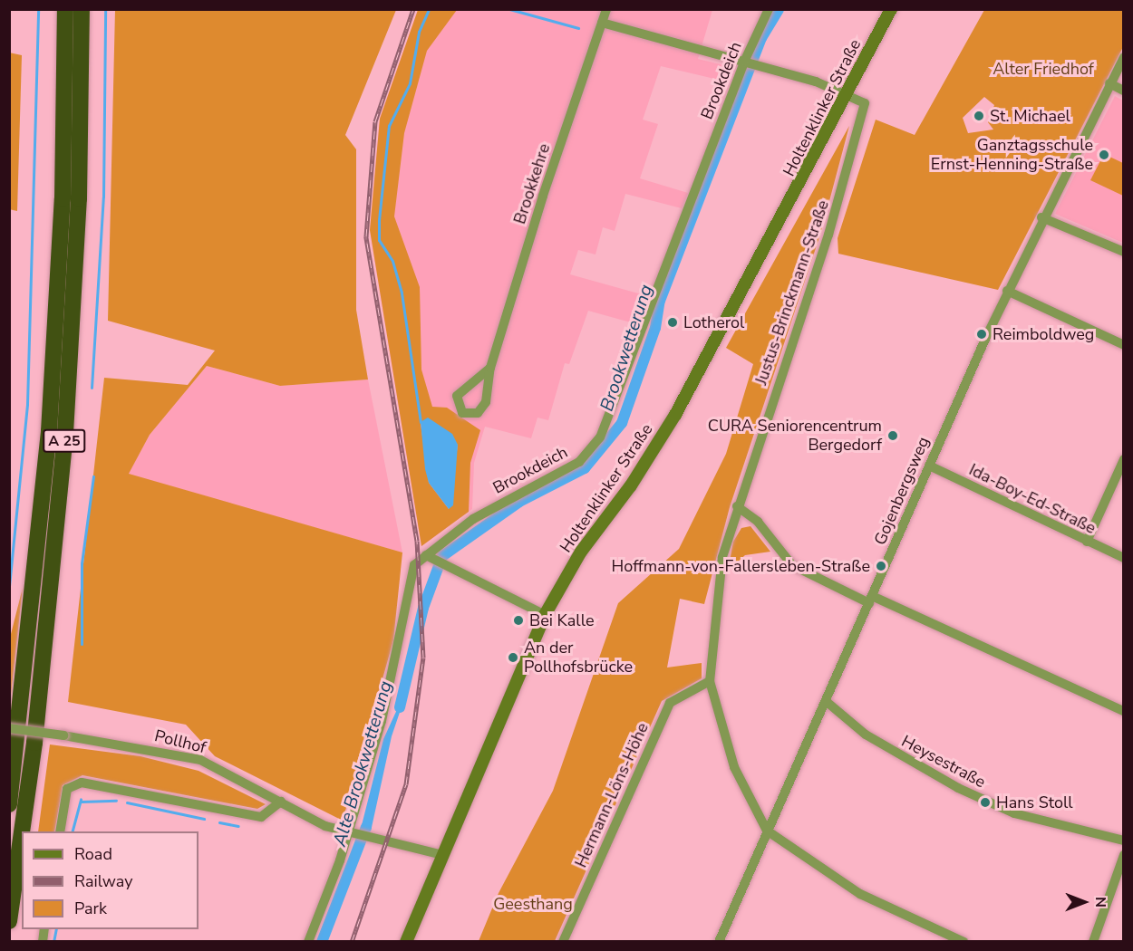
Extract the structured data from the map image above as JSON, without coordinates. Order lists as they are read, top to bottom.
{
  "streets": {
    "highway": ["A 25"],
    "main road": ["Holtenklinker Straße"],
    "street": [
      "Brookdeich",
      "Brookkehre",
      "Justus-Brinckmann-Straße",
      "Gojenbergsweg",
      "Ida-Boy-Ed-Straße",
      "Pollhof",
      "Heysestraße",
      "Hermann-Löns-Höhe"
    ]
  },
  "crossings": [
    ["Brookdeich", "Pollhof"],
    ["Holtenklinker Straße", "Justus-Brinckmann-Straße"],
    ["Holtenklinker Straße", "Pollhof"],
    ["Justus-Brinckmann-Straße", "Gojenbergsweg"],
    ["Justus-Brinckmann-Straße", "Hermann-Löns-Höhe"],
    ["Gojenbergsweg", "Ida-Boy-Ed-Straße"],
    ["Gojenbergsweg", "Heysestraße"]
  ],
  "water": ["Brookwetterung", "Alte Brookwetterung"],
  "parks": ["Alter Friedhof", "Geesthang"],
  "places": [
    "St. Michael",
    "Ganztagsschule Ernst-Henning-Straße",
    "Lotherol",
    "Reimboldweg",
    "CURA Seniorencentrum Bergedorf",
    "Hoffmann-von-Fallersleben-Straße",
    "Bei Kalle",
    "An der Pollhofsbrücke",
    "Hans Stoll"
  ],
  "legend": ["Road", "Railway", "Park"],
  "north": "right"
}
